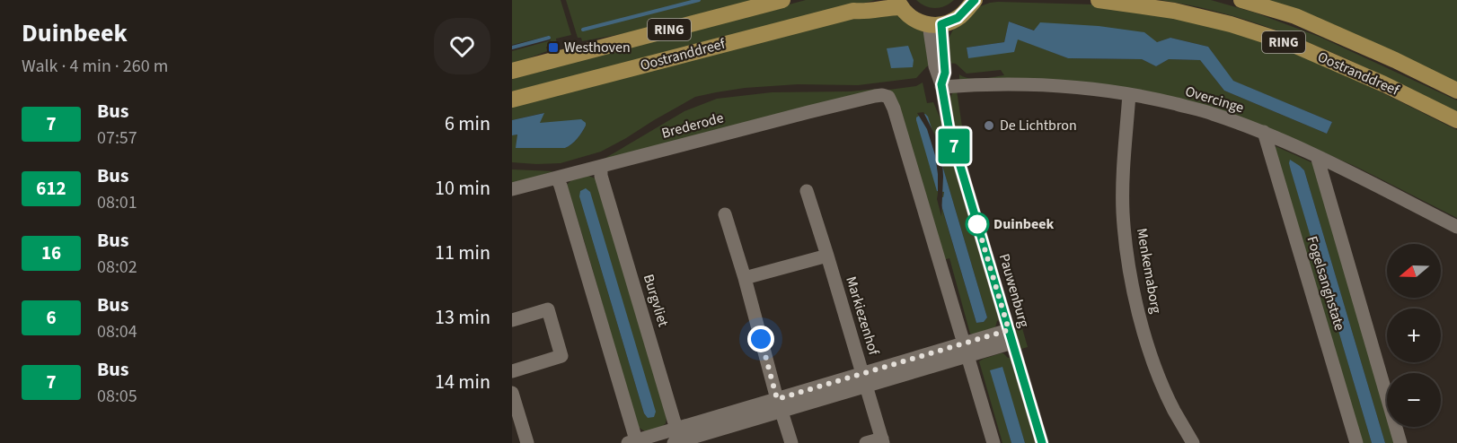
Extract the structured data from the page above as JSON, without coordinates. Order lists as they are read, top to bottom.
{
  "streets": {
    "main road": ["RING", "Oostranddreef"],
    "street": [
      "Overcinge",
      "Brederode",
      "Menkemaborg",
      "Fogelsanghstate",
      "Pauwenburg",
      "Burgvliet",
      "Markiezenhof"
    ]
  },
  "crossings": [
    ["RING", "Oostranddreef"],
    ["RING", "Pauwenburg"],
    ["Overcinge", "Menkemaborg"],
    ["Overcinge", "Fogelsanghstate"],
    ["Overcinge", "Pauwenburg"],
    ["Brederode", "Burgvliet"]
  ],
  "places": {
    "transit": ["Westhoven"],
    "other": ["De Lichtbron", "Duinbeek"]
  },
  "lines": ["bus line 7"],
  "north": "left",
  "page": {
    "heading": ["Duinbeek", "Walk · 4 min · 260 m"],
    "on_map": "7",
    "list": [
      {
        "mark": "7",
        "name": "Bus",
        "note": "07:57",
        "value": "6 min"
      },
      {
        "mark": "612",
        "name": "Bus",
        "note": "08:01",
        "value": "10 min"
      },
      {
        "mark": "16",
        "name": "Bus",
        "note": "08:02",
        "value": "11 min"
      },
      {
        "mark": "6",
        "name": "Bus",
        "note": "08:04",
        "value": "13 min"
      },
      {
        "mark": "7",
        "name": "Bus",
        "note": "08:05",
        "value": "14 min"
      }
    ],
    "map_buttons": ["+", "−"]
  }
}
